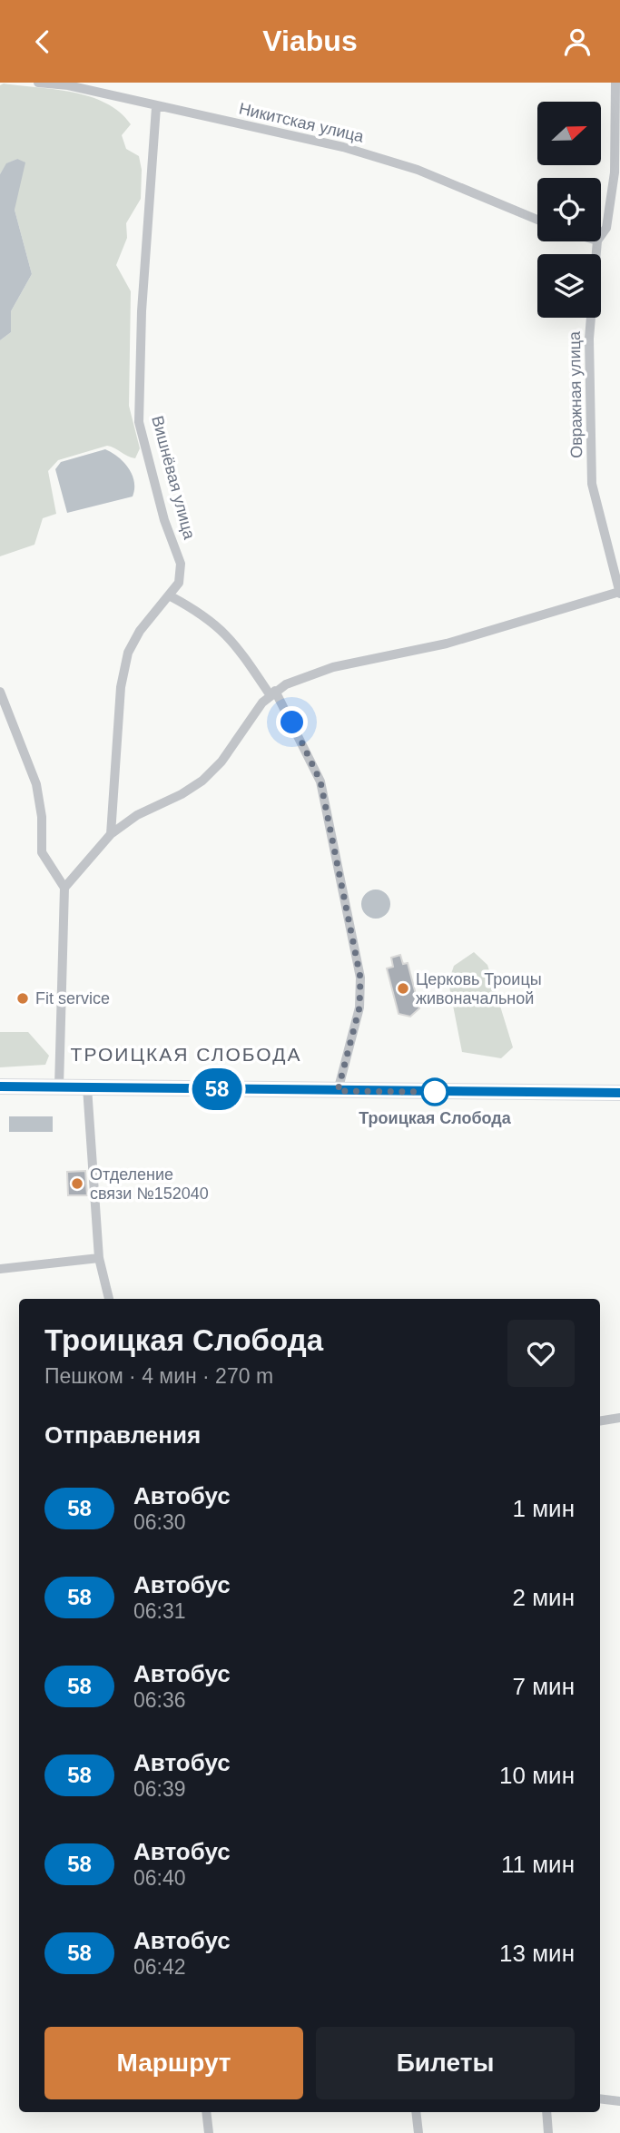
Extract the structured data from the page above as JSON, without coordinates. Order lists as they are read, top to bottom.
{
  "streets": {
    "street": ["Никитская улица", "Овражная улица", "Вишнёвая улица"]
  },
  "crossings": [
    ["Никитская улица", "Вишнёвая улица"]
  ],
  "districts": ["ТРОИЦКАЯ СЛОБОДА"],
  "places": [
    "Церковь Троицы живоначальной",
    "Fit service",
    "Троицкая Слобода",
    "Отделение связи №152040"
  ],
  "lines": ["bus line 58"],
  "north": "right",
  "page": {
    "header": "Viabus",
    "on_map": "58",
    "heading": [
      ["Троицкая Слобода", "Пешком · 4 мин · 270 m"],
      "Отправления"
    ],
    "list": [
      {
        "mark": "58",
        "name": "Автобус",
        "note": "06:30",
        "value": "1 мин"
      },
      {
        "mark": "58",
        "name": "Автобус",
        "note": "06:31",
        "value": "2 мин"
      },
      {
        "mark": "58",
        "name": "Автобус",
        "note": "06:36",
        "value": "7 мин"
      },
      {
        "mark": "58",
        "name": "Автобус",
        "note": "06:39",
        "value": "10 мин"
      },
      {
        "mark": "58",
        "name": "Автобус",
        "note": "06:40",
        "value": "11 мин"
      },
      {
        "mark": "58",
        "name": "Автобус",
        "note": "06:42",
        "value": "13 мин"
      }
    ],
    "buttons": ["Маршрут", "Билеты"]
  }
}
